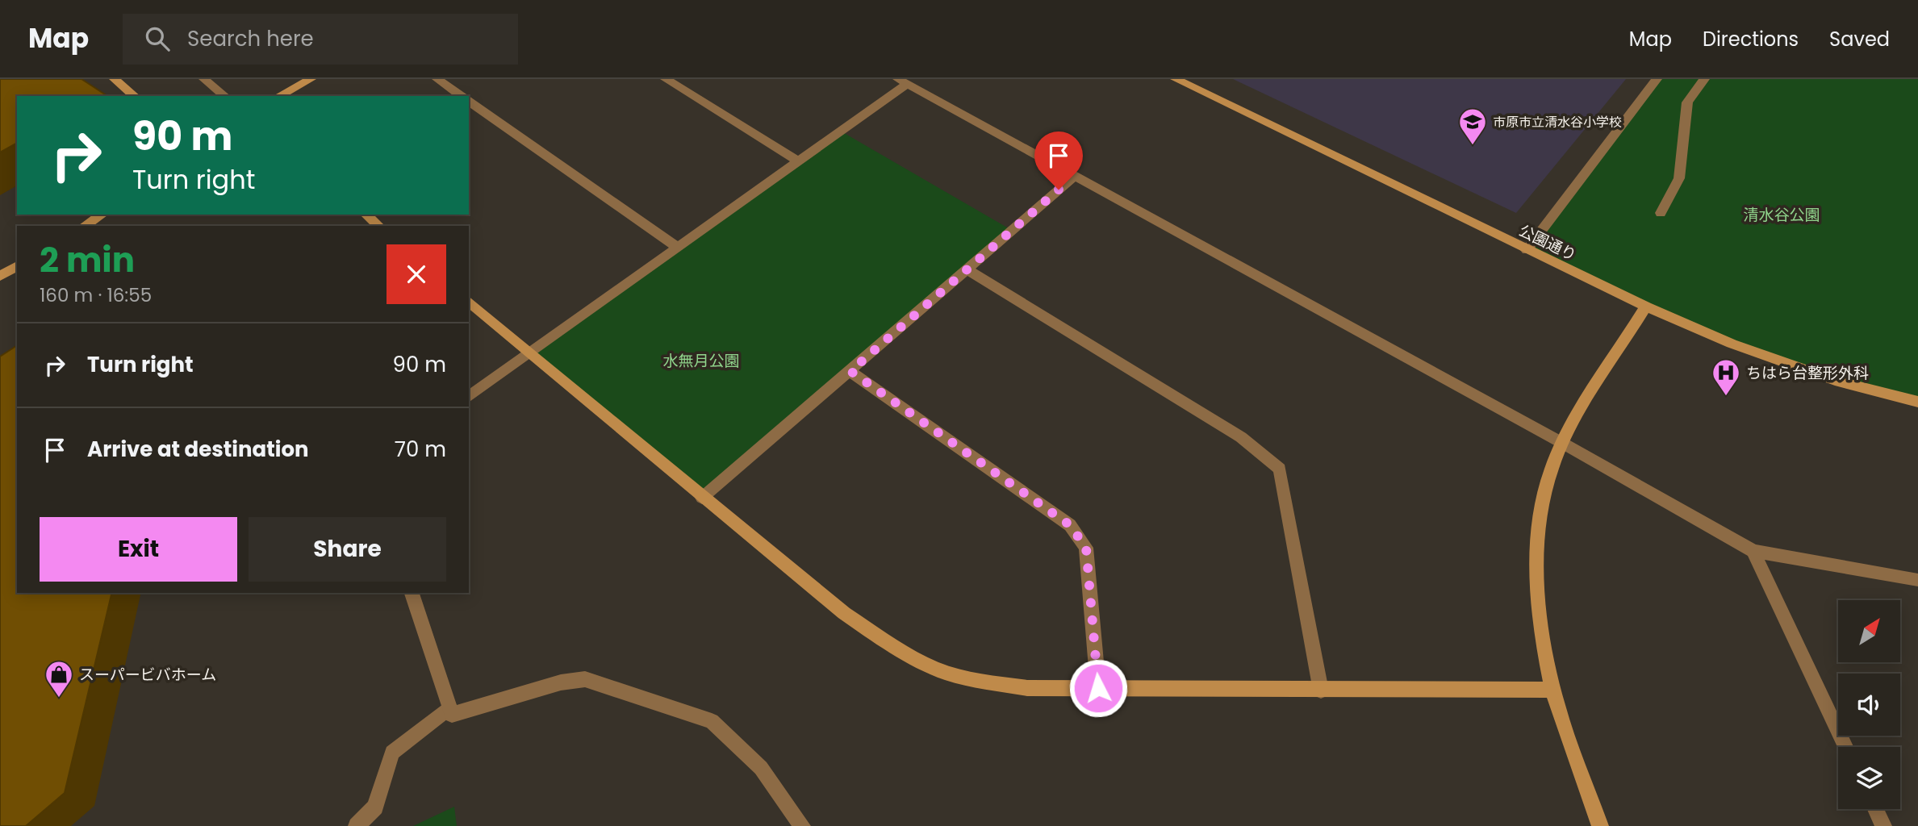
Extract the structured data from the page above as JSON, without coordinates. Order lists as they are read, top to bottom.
{
  "streets": {
    "street": ["公園通り"]
  },
  "parks": ["清水谷公園", "水無月公園"],
  "places": {
    "school or university": ["市原市立清水谷小学校"],
    "hospital": ["ちはら台整形外科"],
    "shop": ["スーパービバホーム"]
  },
  "north": "top right",
  "page": {
    "header": "Map",
    "search": "Search here",
    "nav": ["Map", "Directions", "Saved"],
    "turn": ["90 m", "Turn right"],
    "heading": ["2 min", "160 m · 16:55"],
    "list": [
      {
        "name": "Turn right",
        "value": "90 m"
      },
      {
        "name": "Arrive at destination",
        "value": "70 m"
      }
    ],
    "buttons": ["Exit", "Share"]
  }
}
